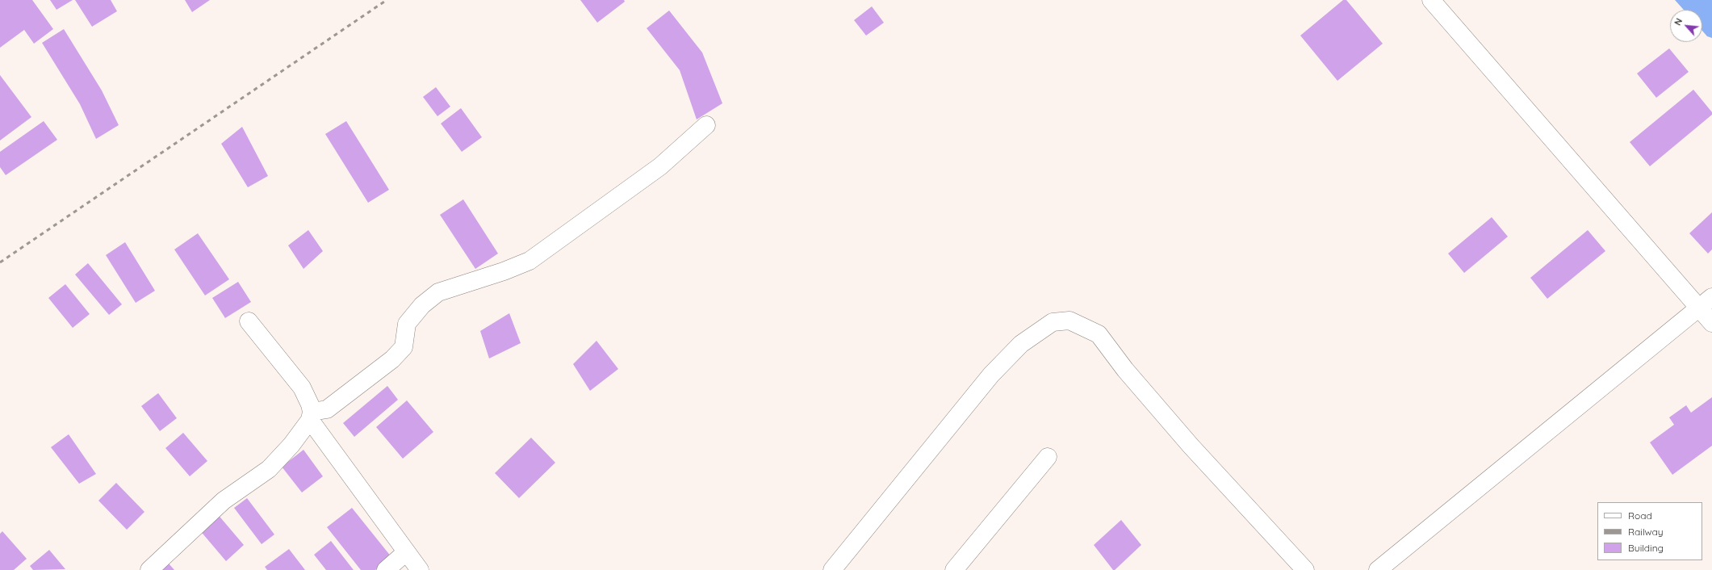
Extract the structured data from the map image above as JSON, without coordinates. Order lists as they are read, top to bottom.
{
  "legend": ["Road", "Railway", "Building"],
  "north": "top left"
}
